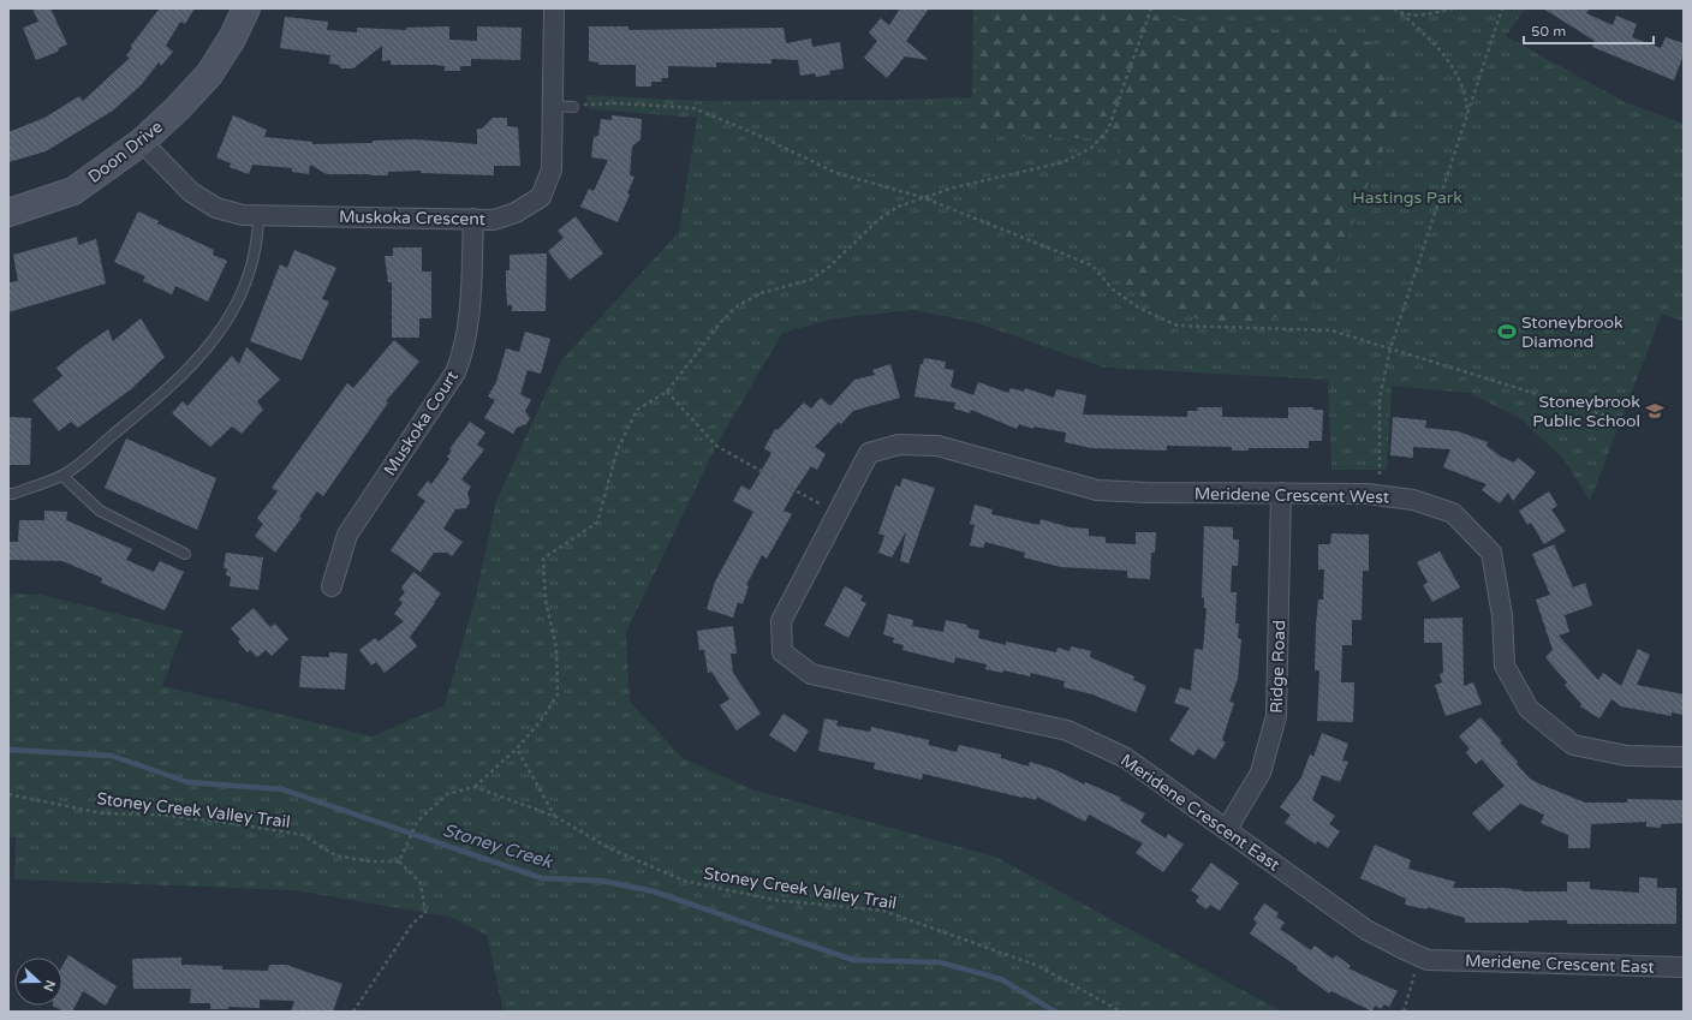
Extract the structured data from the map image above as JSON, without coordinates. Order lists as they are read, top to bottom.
{
  "streets": {
    "street": [
      "Doon Drive",
      "Muskoka Crescent",
      "Muskoka Court",
      "Meridene Crescent West",
      "Ridge Road",
      "Meridene Crescent East"
    ],
    "path": ["Stoney Creek Valley Trail"]
  },
  "crossings": [
    ["Doon Drive", "Muskoka Crescent"],
    ["Muskoka Crescent", "Muskoka Court"],
    ["Meridene Crescent West", "Ridge Road"],
    ["Meridene Crescent West", "Meridene Crescent East"],
    ["Ridge Road", "Meridene Crescent East"]
  ],
  "water": ["Stoney Creek"],
  "parks": ["Hastings Park"],
  "places": {
    "sports": ["Stoneybrook Diamond"],
    "school or university": ["Stoneybrook Public School"]
  },
  "scale_bar": "50 m",
  "north": "right"
}
